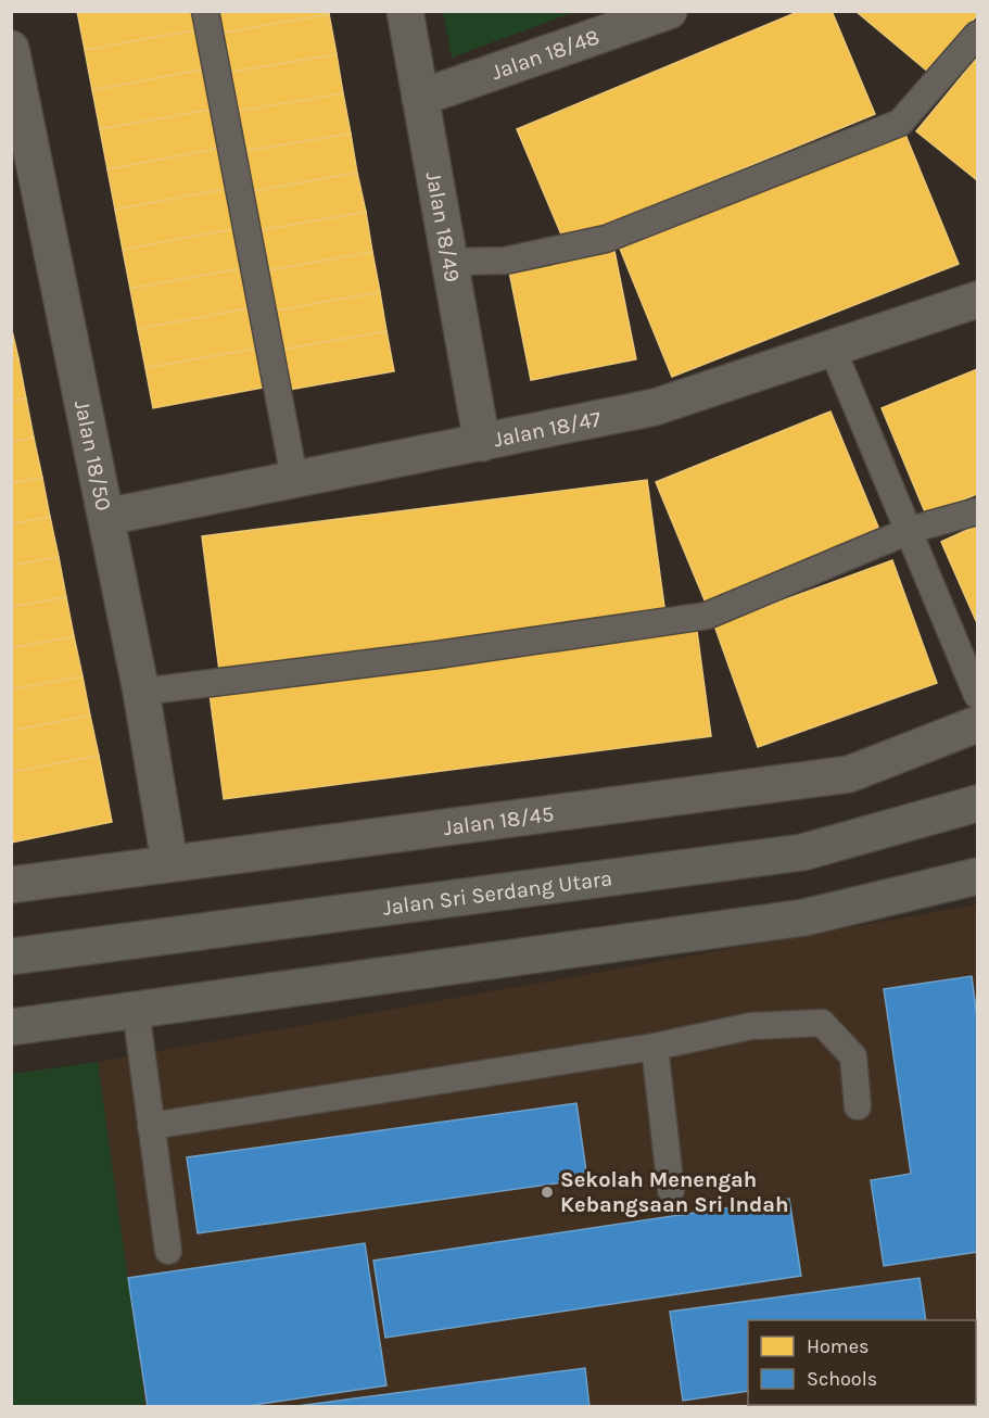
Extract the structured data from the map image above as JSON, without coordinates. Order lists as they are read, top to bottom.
{
  "streets": {
    "street": [
      "Jalan 18/48",
      "Jalan 18/49",
      "Jalan 18/47",
      "Jalan 18/50",
      "Jalan 18/45",
      "Jalan Sri Serdang Utara"
    ]
  },
  "crossings": [
    ["Jalan 18/48", "Jalan 18/49"],
    ["Jalan 18/49", "Jalan 18/47"],
    ["Jalan 18/47", "Jalan 18/50"],
    ["Jalan 18/50", "Jalan 18/45"]
  ],
  "places": ["Sekolah Menengah Kebangsaan Sri Indah"],
  "legend": ["Homes", "Schools"]
}
